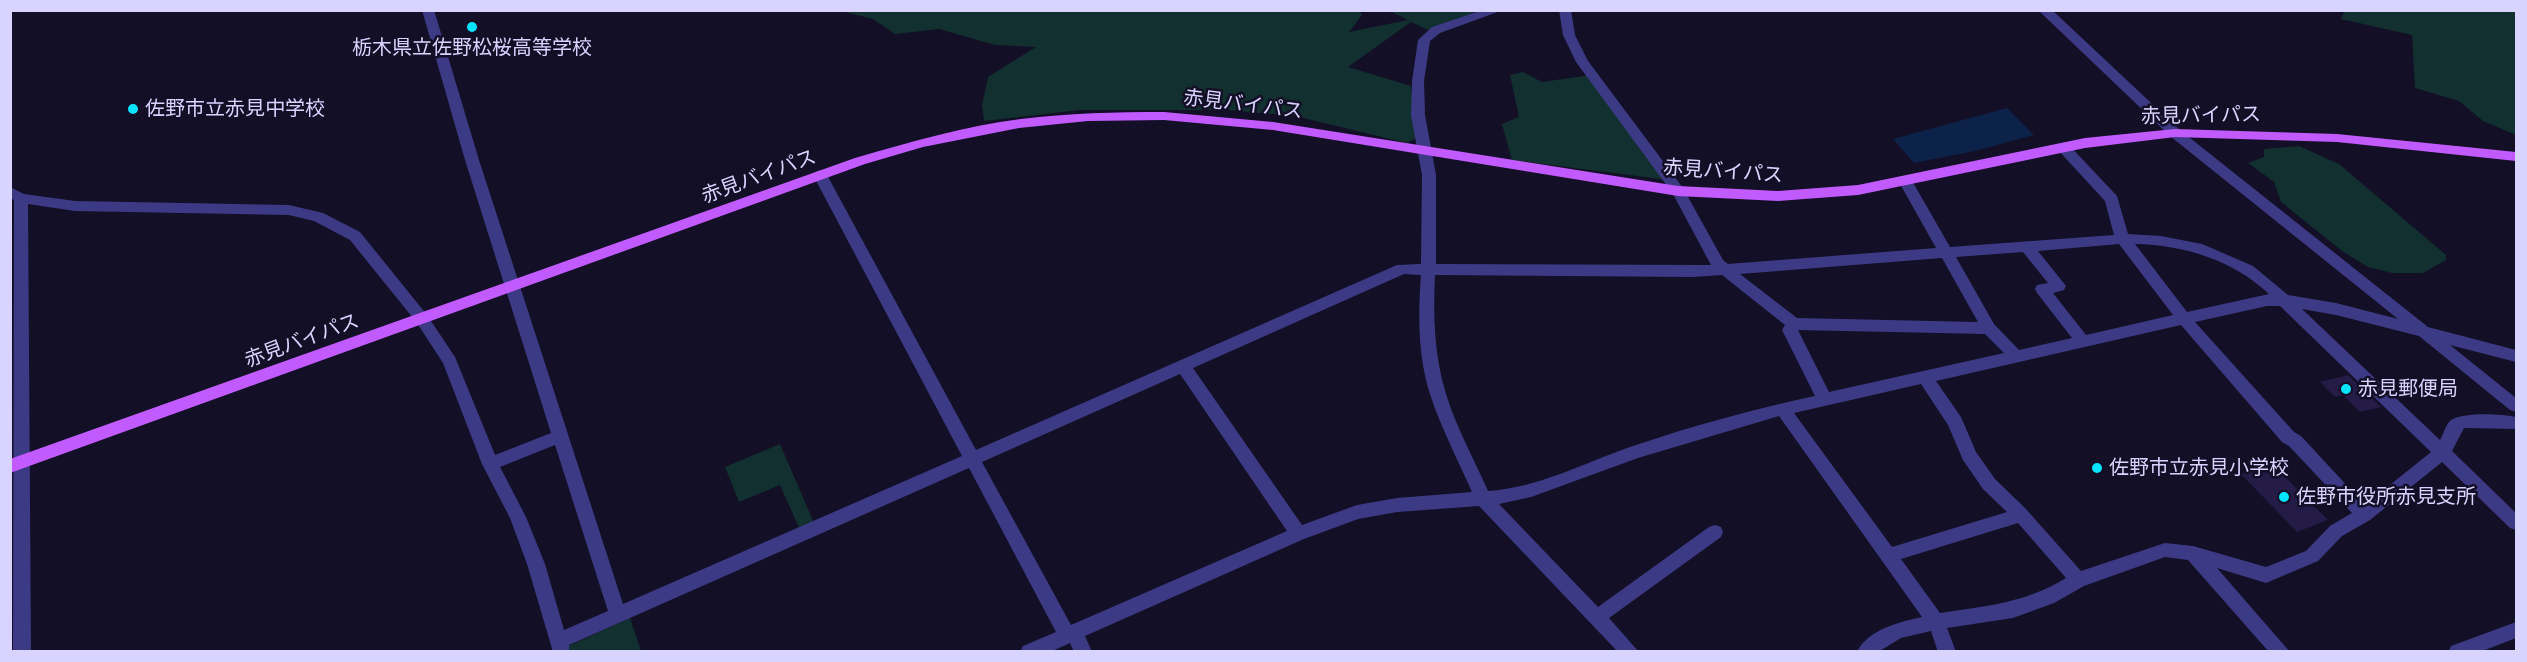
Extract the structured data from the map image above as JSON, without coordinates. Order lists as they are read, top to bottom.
{
  "streets": {
    "main road": ["赤見バイパス"]
  },
  "places": [
    "栃木県立佐野松桜高等学校",
    "佐野市立赤見中学校",
    "赤見郵便局",
    "佐野市立赤見小学校",
    "佐野市役所赤見支所"
  ]
}
